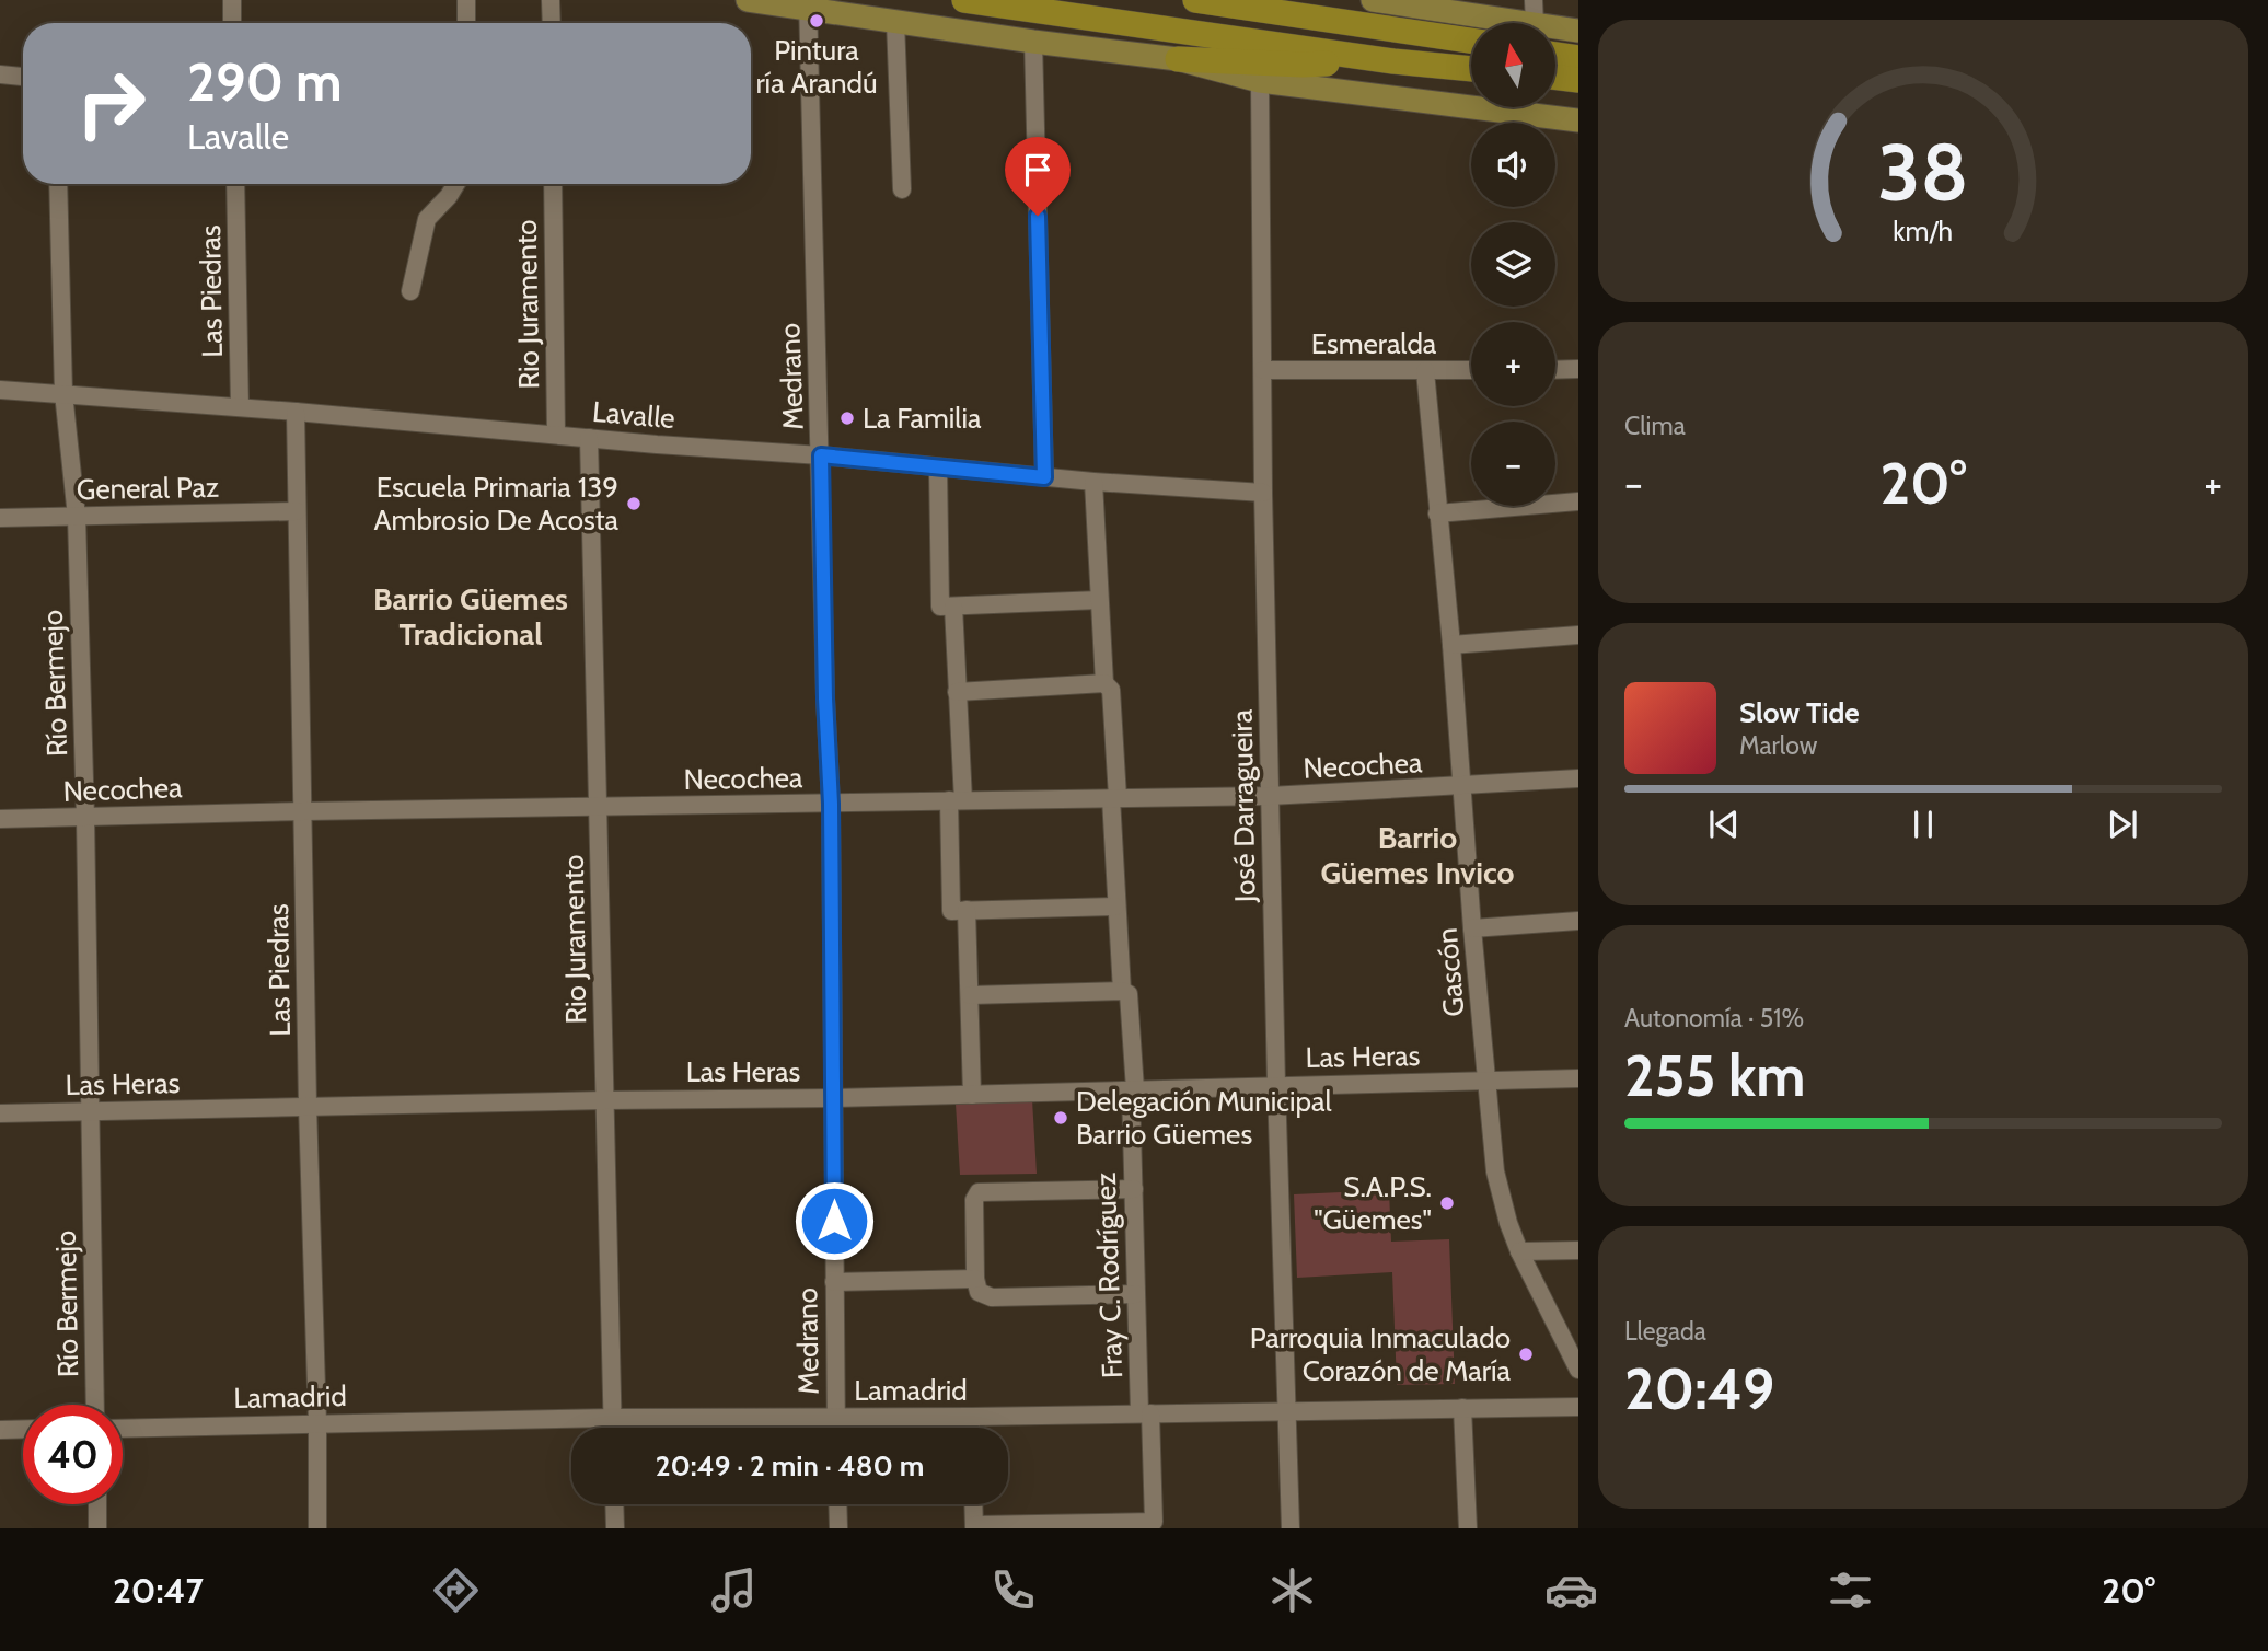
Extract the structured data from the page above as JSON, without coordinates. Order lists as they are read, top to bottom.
{
  "streets": {
    "street": [
      "Las Piedras",
      "Rio Juramento",
      "Esmeralda",
      "Medrano",
      "Lavalle",
      "General Paz",
      "Río Bermejo",
      "Necochea",
      "José Darragueira",
      "Gascón",
      "Las Heras",
      "Fray C. Rodríguez",
      "Lamadrid"
    ]
  },
  "crossings": [
    ["Las Piedras", "Lavalle"],
    ["Las Piedras", "General Paz"],
    ["Las Piedras", "Necochea"],
    ["Las Piedras", "Las Heras"],
    ["Las Piedras", "Lamadrid"],
    ["Rio Juramento", "Lavalle"],
    ["Rio Juramento", "Necochea"],
    ["Rio Juramento", "Las Heras"],
    ["Rio Juramento", "Lamadrid"],
    ["Esmeralda", "José Darragueira"],
    ["Esmeralda", "Gascón"],
    ["Medrano", "Lavalle"],
    ["Medrano", "Necochea"],
    ["Medrano", "Las Heras"],
    ["Medrano", "Lamadrid"],
    ["Lavalle", "Río Bermejo"],
    ["Lavalle", "José Darragueira"],
    ["General Paz", "Río Bermejo"],
    ["Río Bermejo", "Necochea"],
    ["Río Bermejo", "Las Heras"],
    ["Necochea", "José Darragueira"],
    ["Necochea", "Gascón"],
    ["José Darragueira", "Las Heras"],
    ["José Darragueira", "Lamadrid"],
    ["Gascón", "Las Heras"],
    ["Las Heras", "Fray C. Rodríguez"],
    ["Fray C. Rodríguez", "Lamadrid"]
  ],
  "districts": ["Barrio Güemes Tradicional", "Barrio Güemes Invico"],
  "places": [
    "Pintura ría Arandú",
    "La Familia",
    "Escuela Primaria 139 Ambrosio De Acosta",
    "Delegación Municipal Barrio Güemes",
    "S.A.P.S. \"Güemes\"",
    "Parroquia Inmaculado Corazón de María"
  ],
  "north": "top",
  "page": {
    "map_buttons": ["+", "−"],
    "turn": ["290 m", "Lavalle"],
    "tile": [
      "Clima",
      ["Autonomía · 51%", "255 km"],
      ["Llegada", "20:49"]
    ],
    "heat": ["−", "20°", "+"],
    "song": ["Slow Tide", "Marlow"],
    "limit": "40",
    "trip": "20:49 · 2 min · 480 m",
    "tabs": ["20:47", "20°"],
    "gauge": ["38", "km/h"]
  }
}
